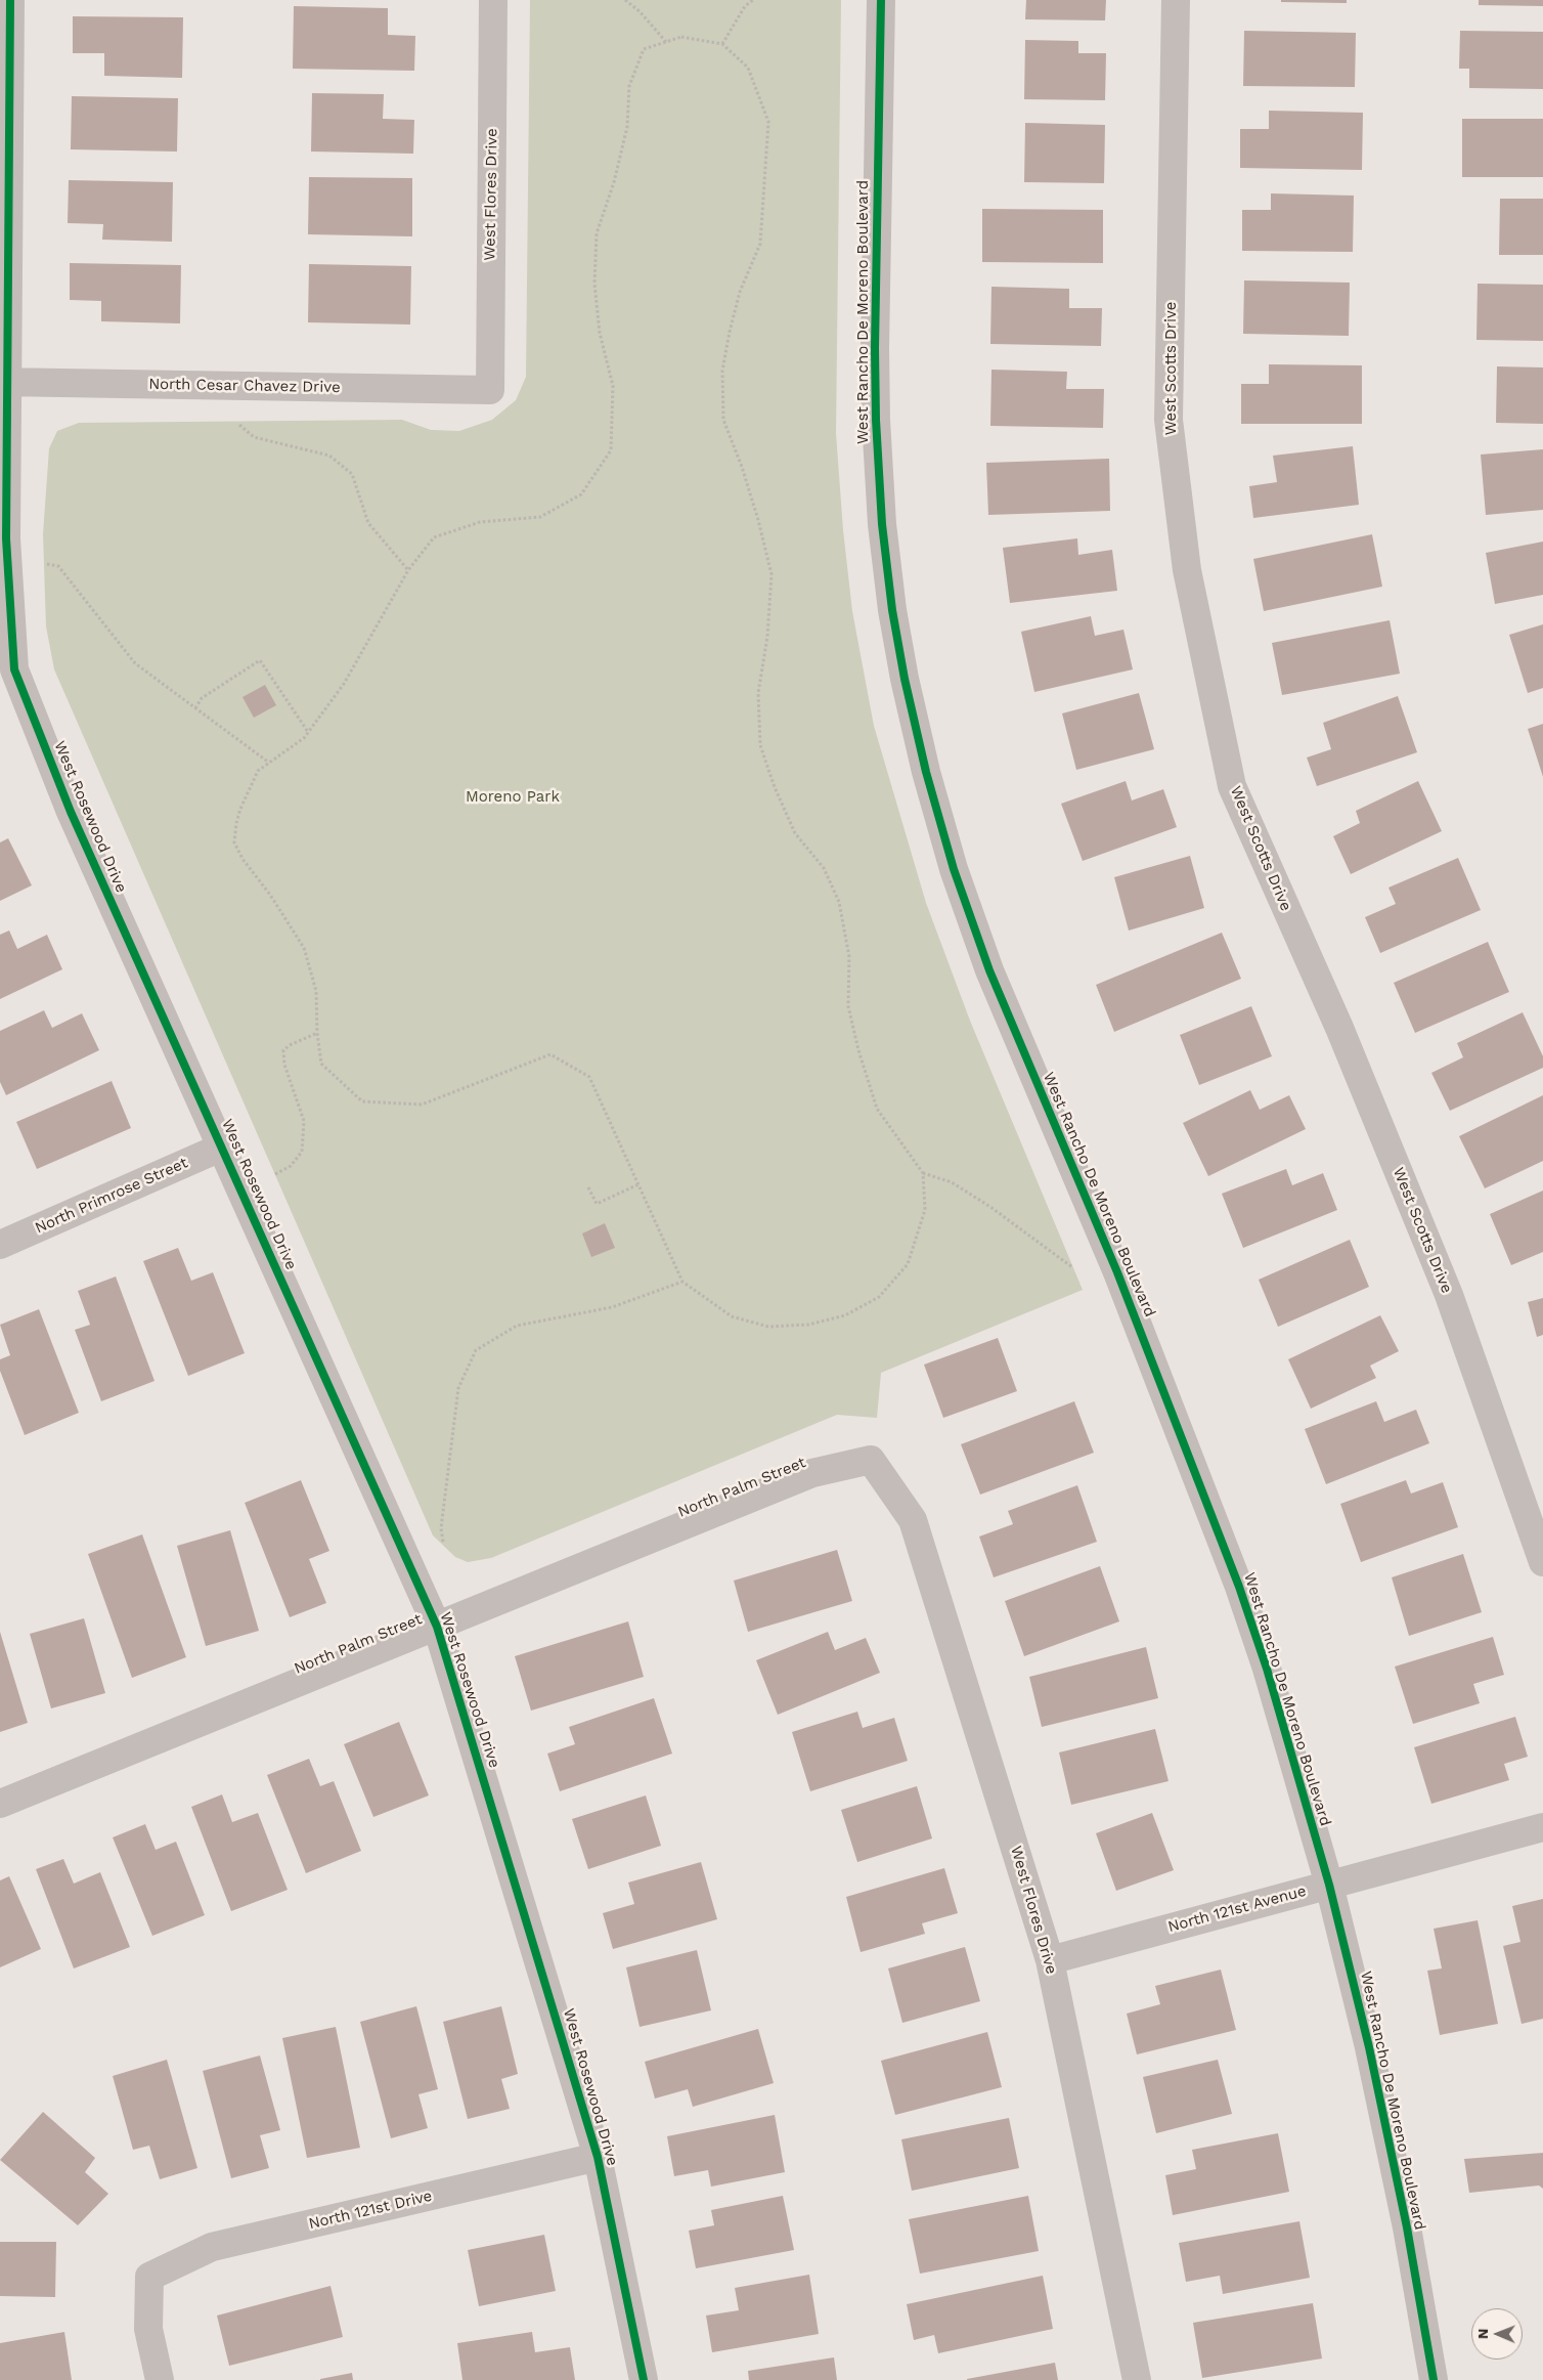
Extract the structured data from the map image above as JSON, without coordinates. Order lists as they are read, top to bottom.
{
  "streets": {
    "street": [
      "West Flores Drive",
      "West Rancho De Moreno Boulevard",
      "West Scotts Drive",
      "North Cesar Chavez Drive",
      "West Rosewood Drive",
      "North Primrose Street",
      "North Palm Street",
      "North 121st Avenue",
      "North 121st Drive"
    ]
  },
  "crossings": [
    ["West Flores Drive", "North Cesar Chavez Drive"],
    ["West Flores Drive", "North Palm Street"],
    ["West Flores Drive", "North 121st Avenue"],
    ["West Rancho De Moreno Boulevard", "North 121st Avenue"],
    ["North Cesar Chavez Drive", "West Rosewood Drive"],
    ["West Rosewood Drive", "North Primrose Street"],
    ["West Rosewood Drive", "North Palm Street"],
    ["West Rosewood Drive", "North 121st Drive"]
  ],
  "parks": ["Moreno Park"],
  "north": "left"
}
